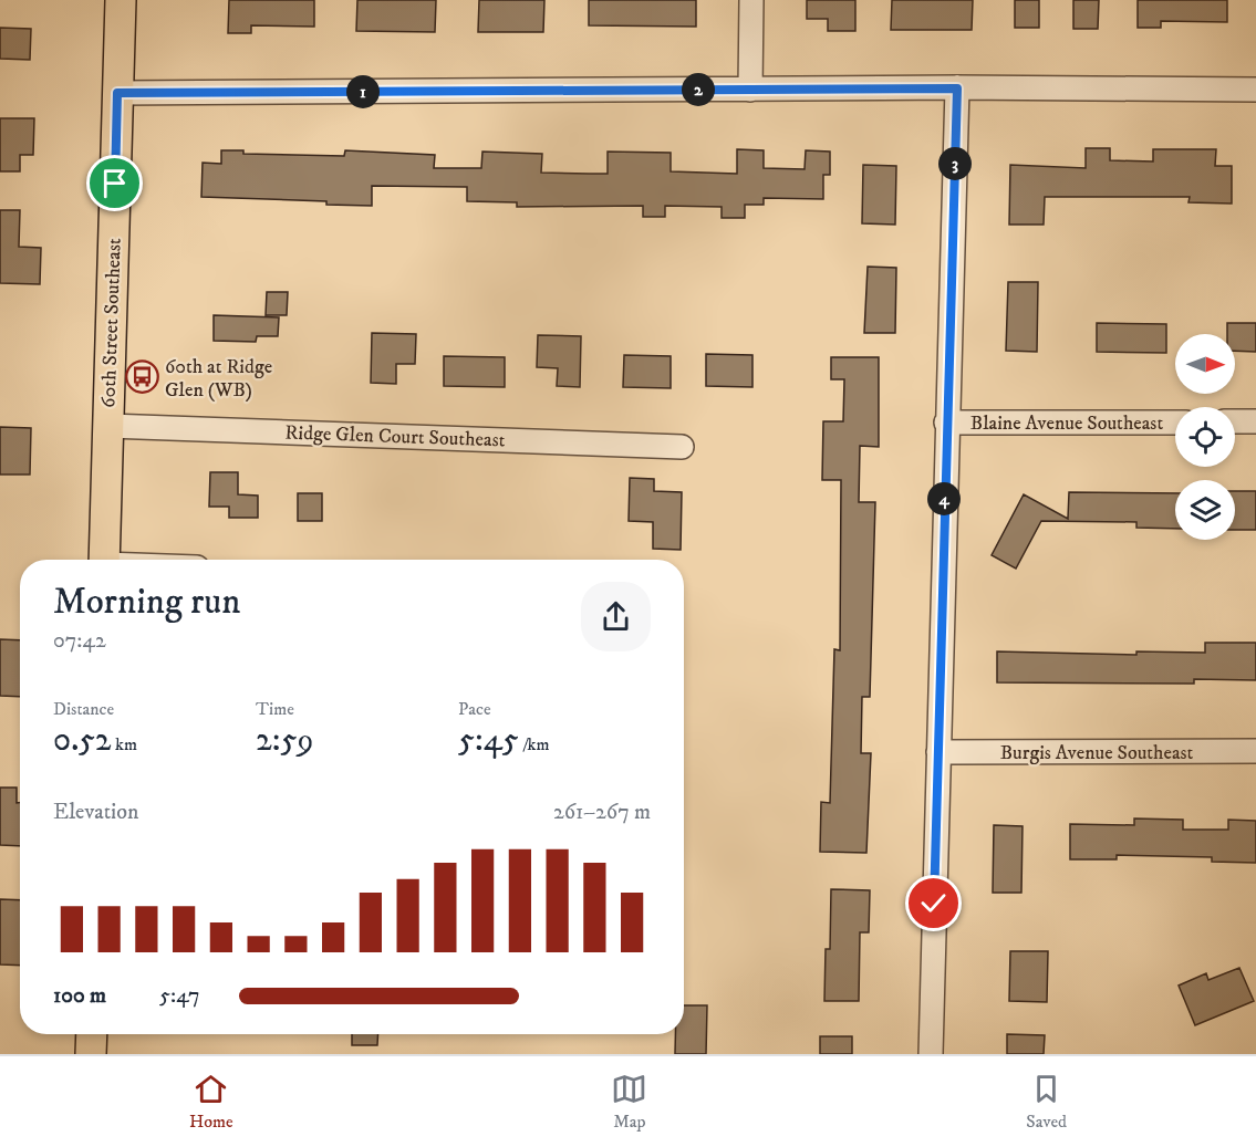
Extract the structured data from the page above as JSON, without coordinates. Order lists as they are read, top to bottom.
{
  "streets": {
    "main road": ["60th Street Southeast"],
    "street": ["Blaine Avenue Southeast", "Ridge Glen Court Southeast", "Burgis Avenue Southeast"]
  },
  "crossings": [
    ["60th Street Southeast", "Ridge Glen Court Southeast"]
  ],
  "places": {
    "bus stop": ["60th at Ridge Glen (WB)"]
  },
  "north": "right",
  "page": {
    "pins": [
      "2",
      "1",
      "3",
      "4"
    ],
    "heading": ["Morning run", "07:42"],
    "stats": [
      ["Distance", "0.52 km"],
      ["Time", "2:59"],
      ["Pace", "5:45 /km"]
    ],
    "chart": ["Elevation", "261–267 m"],
    "list": [
      {
        "name": "100 m",
        "note": "5:47"
      }
    ],
    "tabs": ["Home", "Map", "Saved"]
  }
}
